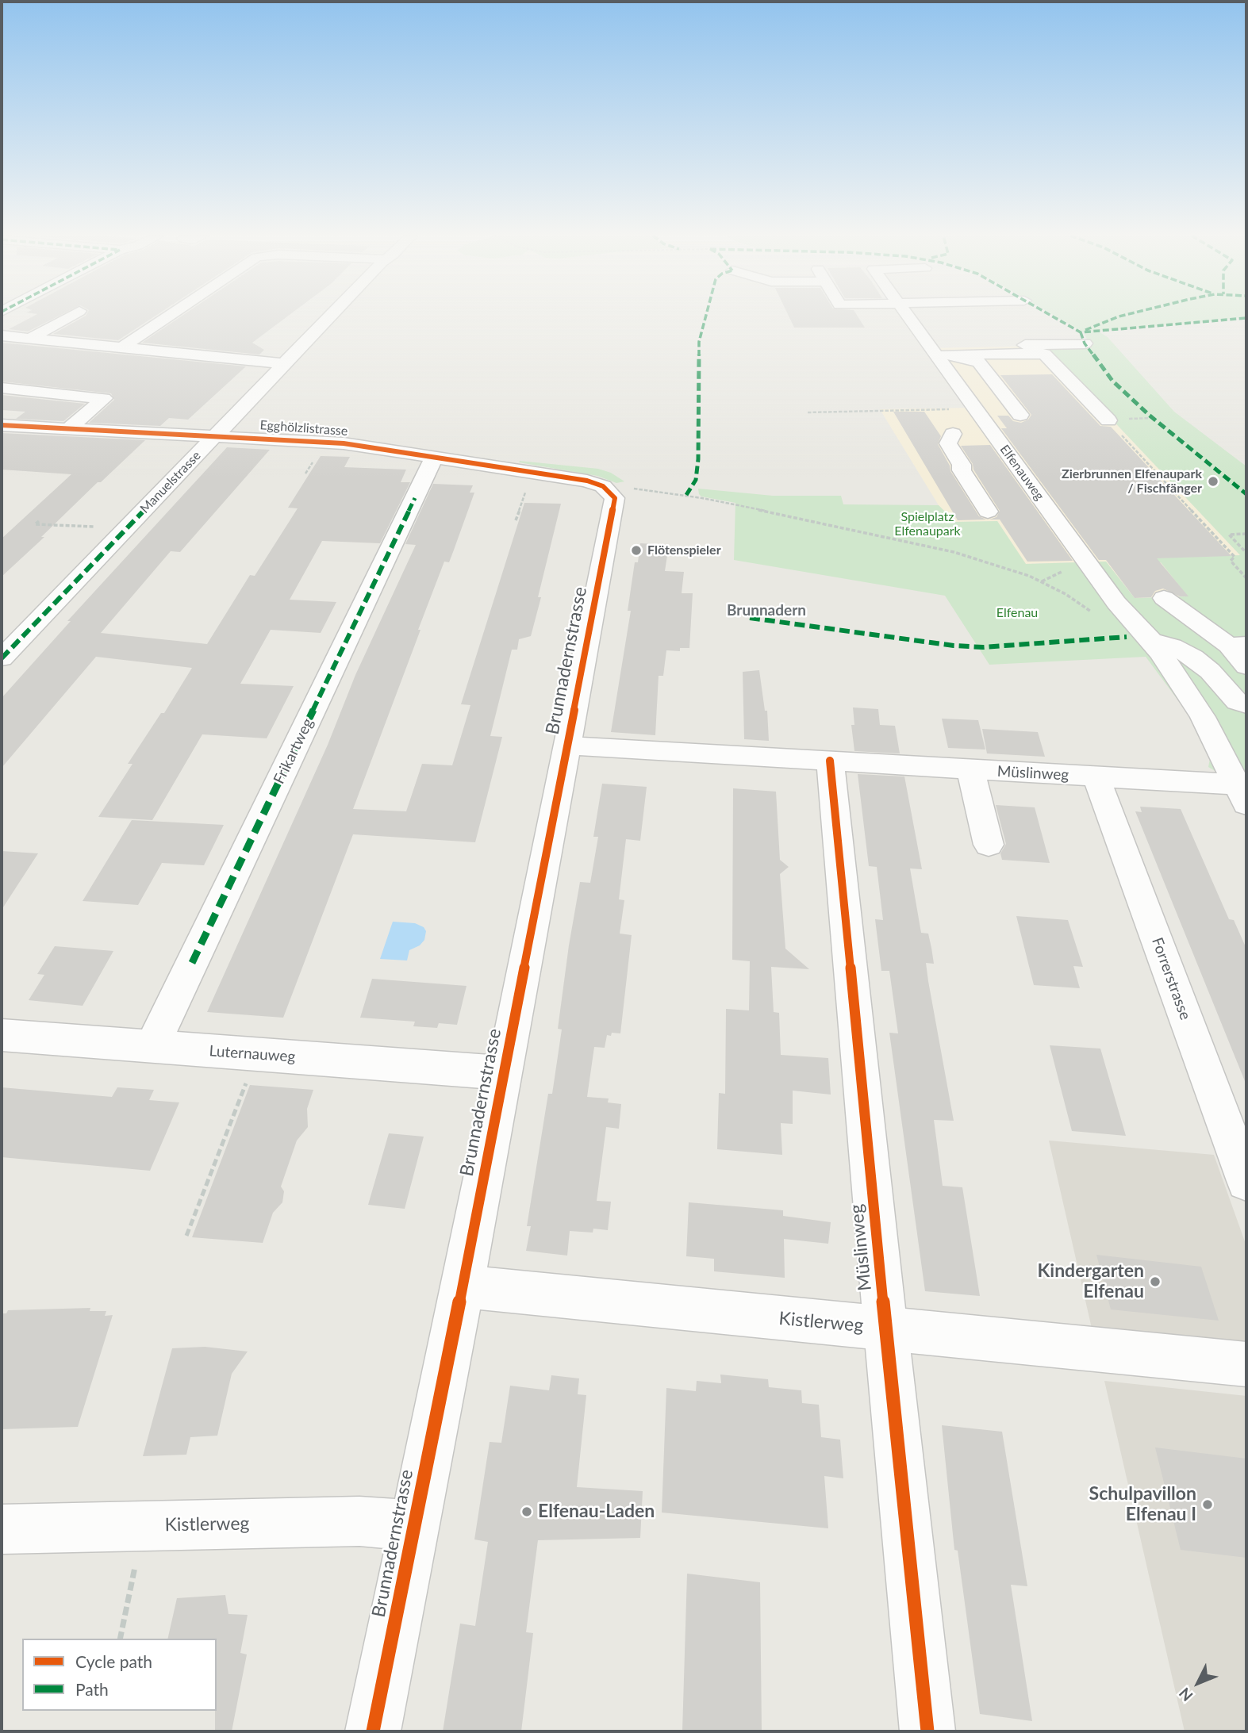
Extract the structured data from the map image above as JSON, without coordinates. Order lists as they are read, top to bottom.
{
  "streets": {
    "street": [
      "Egghölzlistrasse",
      "Elfenauweg",
      "Manuelstrasse",
      "Brunnadernstrasse",
      "Frikartweg",
      "Müslinweg",
      "Forrerstrasse",
      "Luternauweg",
      "Kistlerweg"
    ]
  },
  "crossings": [
    ["Egghölzlistrasse", "Manuelstrasse"],
    ["Egghölzlistrasse", "Brunnadernstrasse"],
    ["Egghölzlistrasse", "Frikartweg"],
    ["Elfenauweg", "Müslinweg"],
    ["Brunnadernstrasse", "Müslinweg"],
    ["Brunnadernstrasse", "Luternauweg"],
    ["Brunnadernstrasse", "Kistlerweg"],
    ["Frikartweg", "Luternauweg"],
    ["Müslinweg", "Forrerstrasse"],
    ["Müslinweg", "Kistlerweg"]
  ],
  "districts": ["Brunnadern"],
  "parks": ["Spielplatz Elfenaupark", "Elfenau"],
  "places": [
    "Zierbrunnen Elfenaupark / Fischfänger",
    "Flötenspieler",
    "Kindergarten Elfenau",
    "Schulpavillon Elfenau I",
    "Elfenau-Laden"
  ],
  "legend": ["Cycle path", "Path"],
  "north": "bottom left"
}
